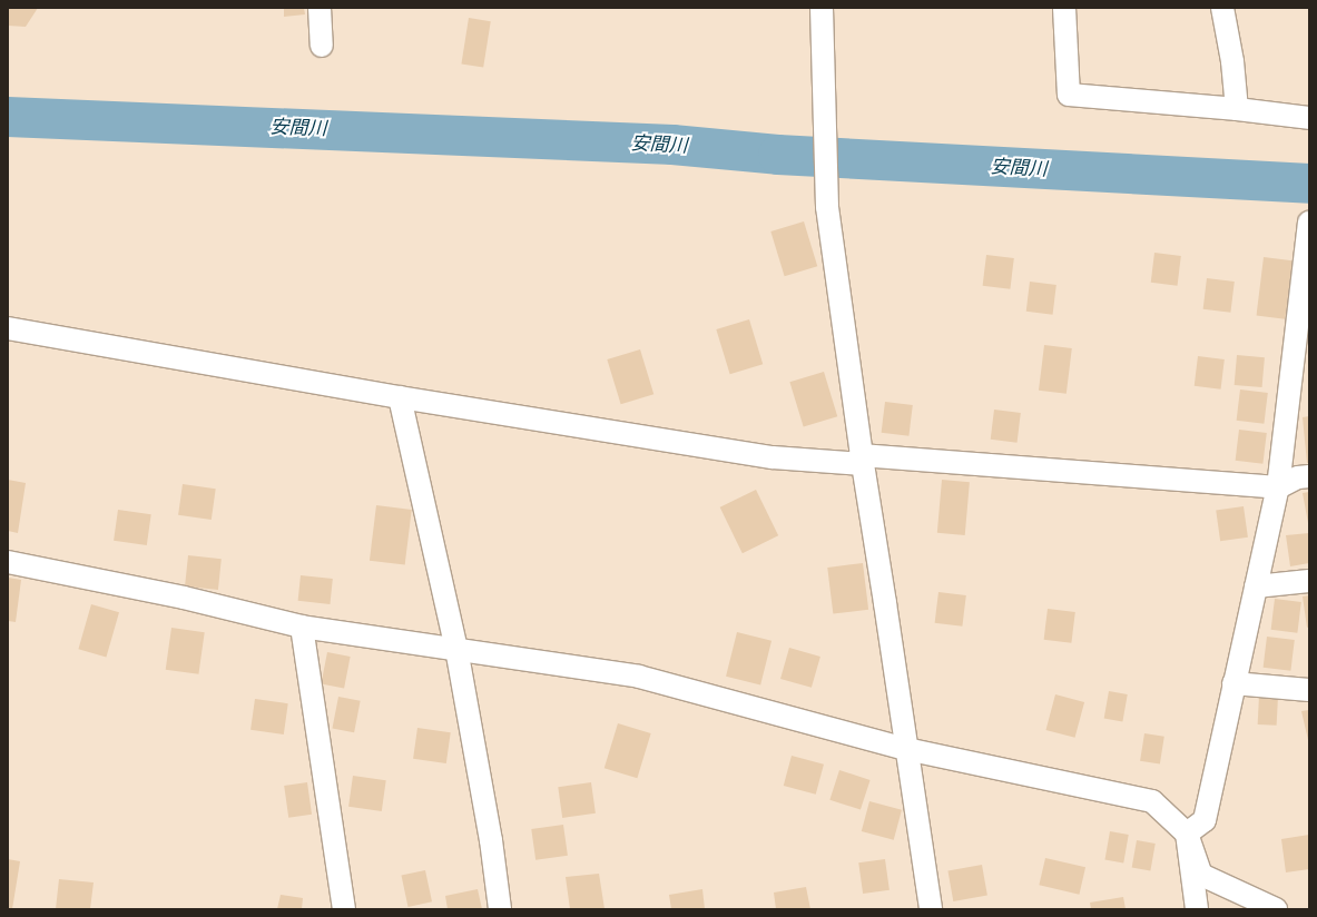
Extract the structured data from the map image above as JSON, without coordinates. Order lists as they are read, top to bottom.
{
  "water": ["安間川"]
}
